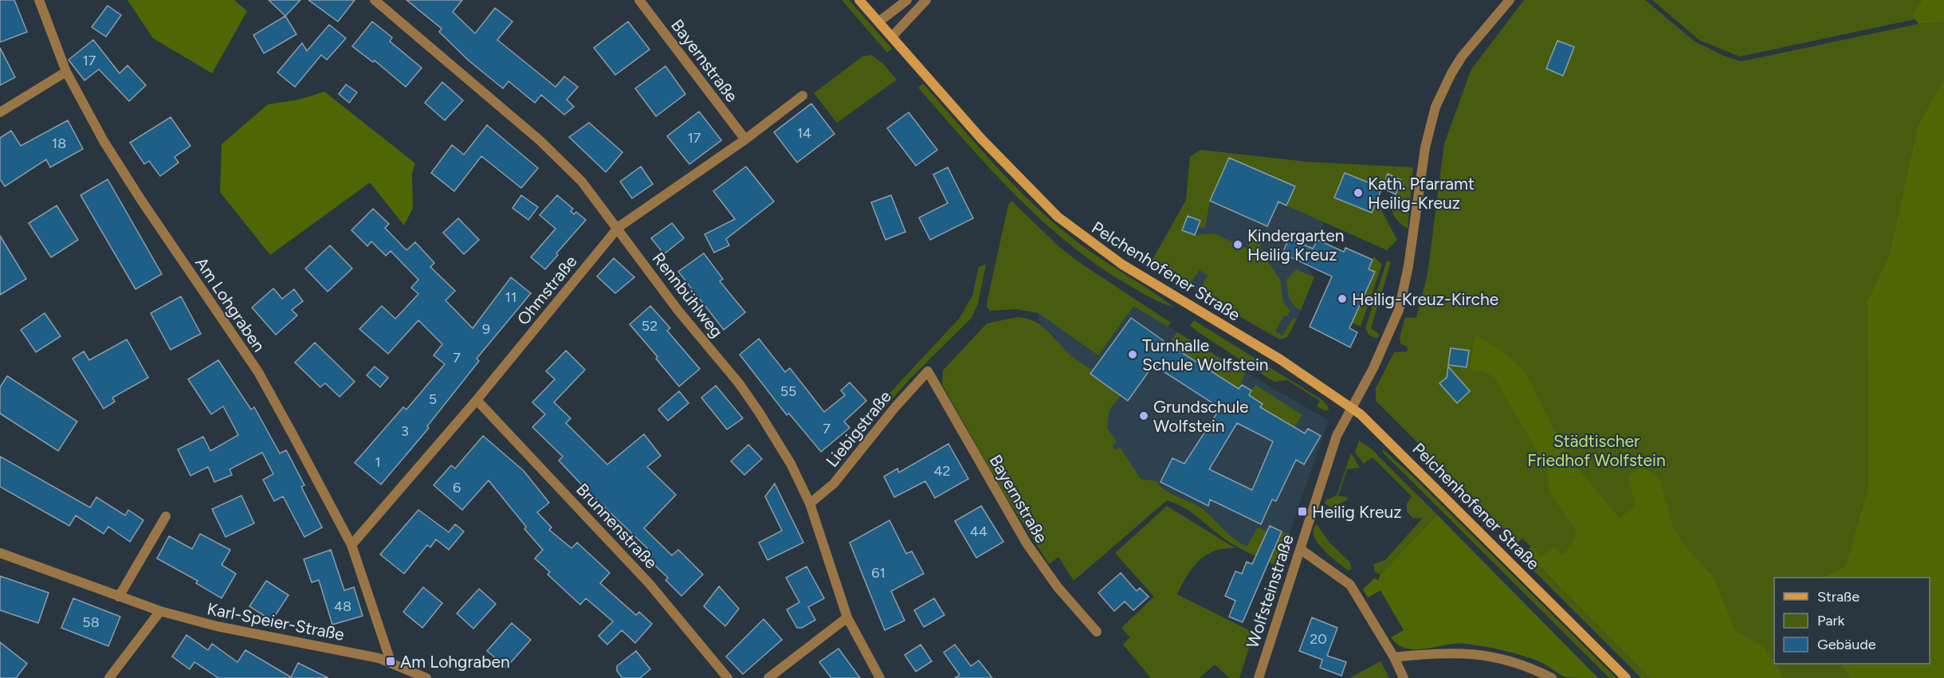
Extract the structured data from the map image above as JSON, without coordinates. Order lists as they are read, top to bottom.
{
  "streets": {
    "main road": ["Pelchenhofener Straße"],
    "street": [
      "Bayernstraße",
      "Ohmstraße",
      "Rennbühlweg",
      "Am Lohgraben",
      "Liebigstraße",
      "Brunnenstraße",
      "Wolfsteinstraße",
      "Karl-Speier-Straße"
    ]
  },
  "crossings": [
    ["Bayernstraße", "Ohmstraße"],
    ["Bayernstraße", "Liebigstraße"],
    ["Pelchenhofener Straße", "Wolfsteinstraße"],
    ["Ohmstraße", "Rennbühlweg"],
    ["Ohmstraße", "Am Lohgraben"],
    ["Ohmstraße", "Brunnenstraße"],
    ["Rennbühlweg", "Liebigstraße"],
    ["Am Lohgraben", "Karl-Speier-Straße"]
  ],
  "parks": ["Städtischer Friedhof Wolfstein"],
  "places": {
    "other": [
      "Kath. Pfarramt Heilig-Kreuz",
      "Kindergarten Heilig Kreuz",
      "Heilig-Kreuz-Kirche",
      "Turnhalle Schule Wolfstein",
      "Grundschule Wolfstein"
    ],
    "transit": ["Heilig Kreuz", "Am Lohgraben"]
  },
  "house_numbers": [
    "17",
    "14",
    "17",
    "18",
    "11",
    "52",
    "9",
    "7",
    "55",
    "5",
    "7",
    "3",
    "1",
    "42",
    "6",
    "44",
    "61",
    "48",
    "58",
    "20"
  ],
  "legend": ["Straße", "Park", "Gebäude"]
}
